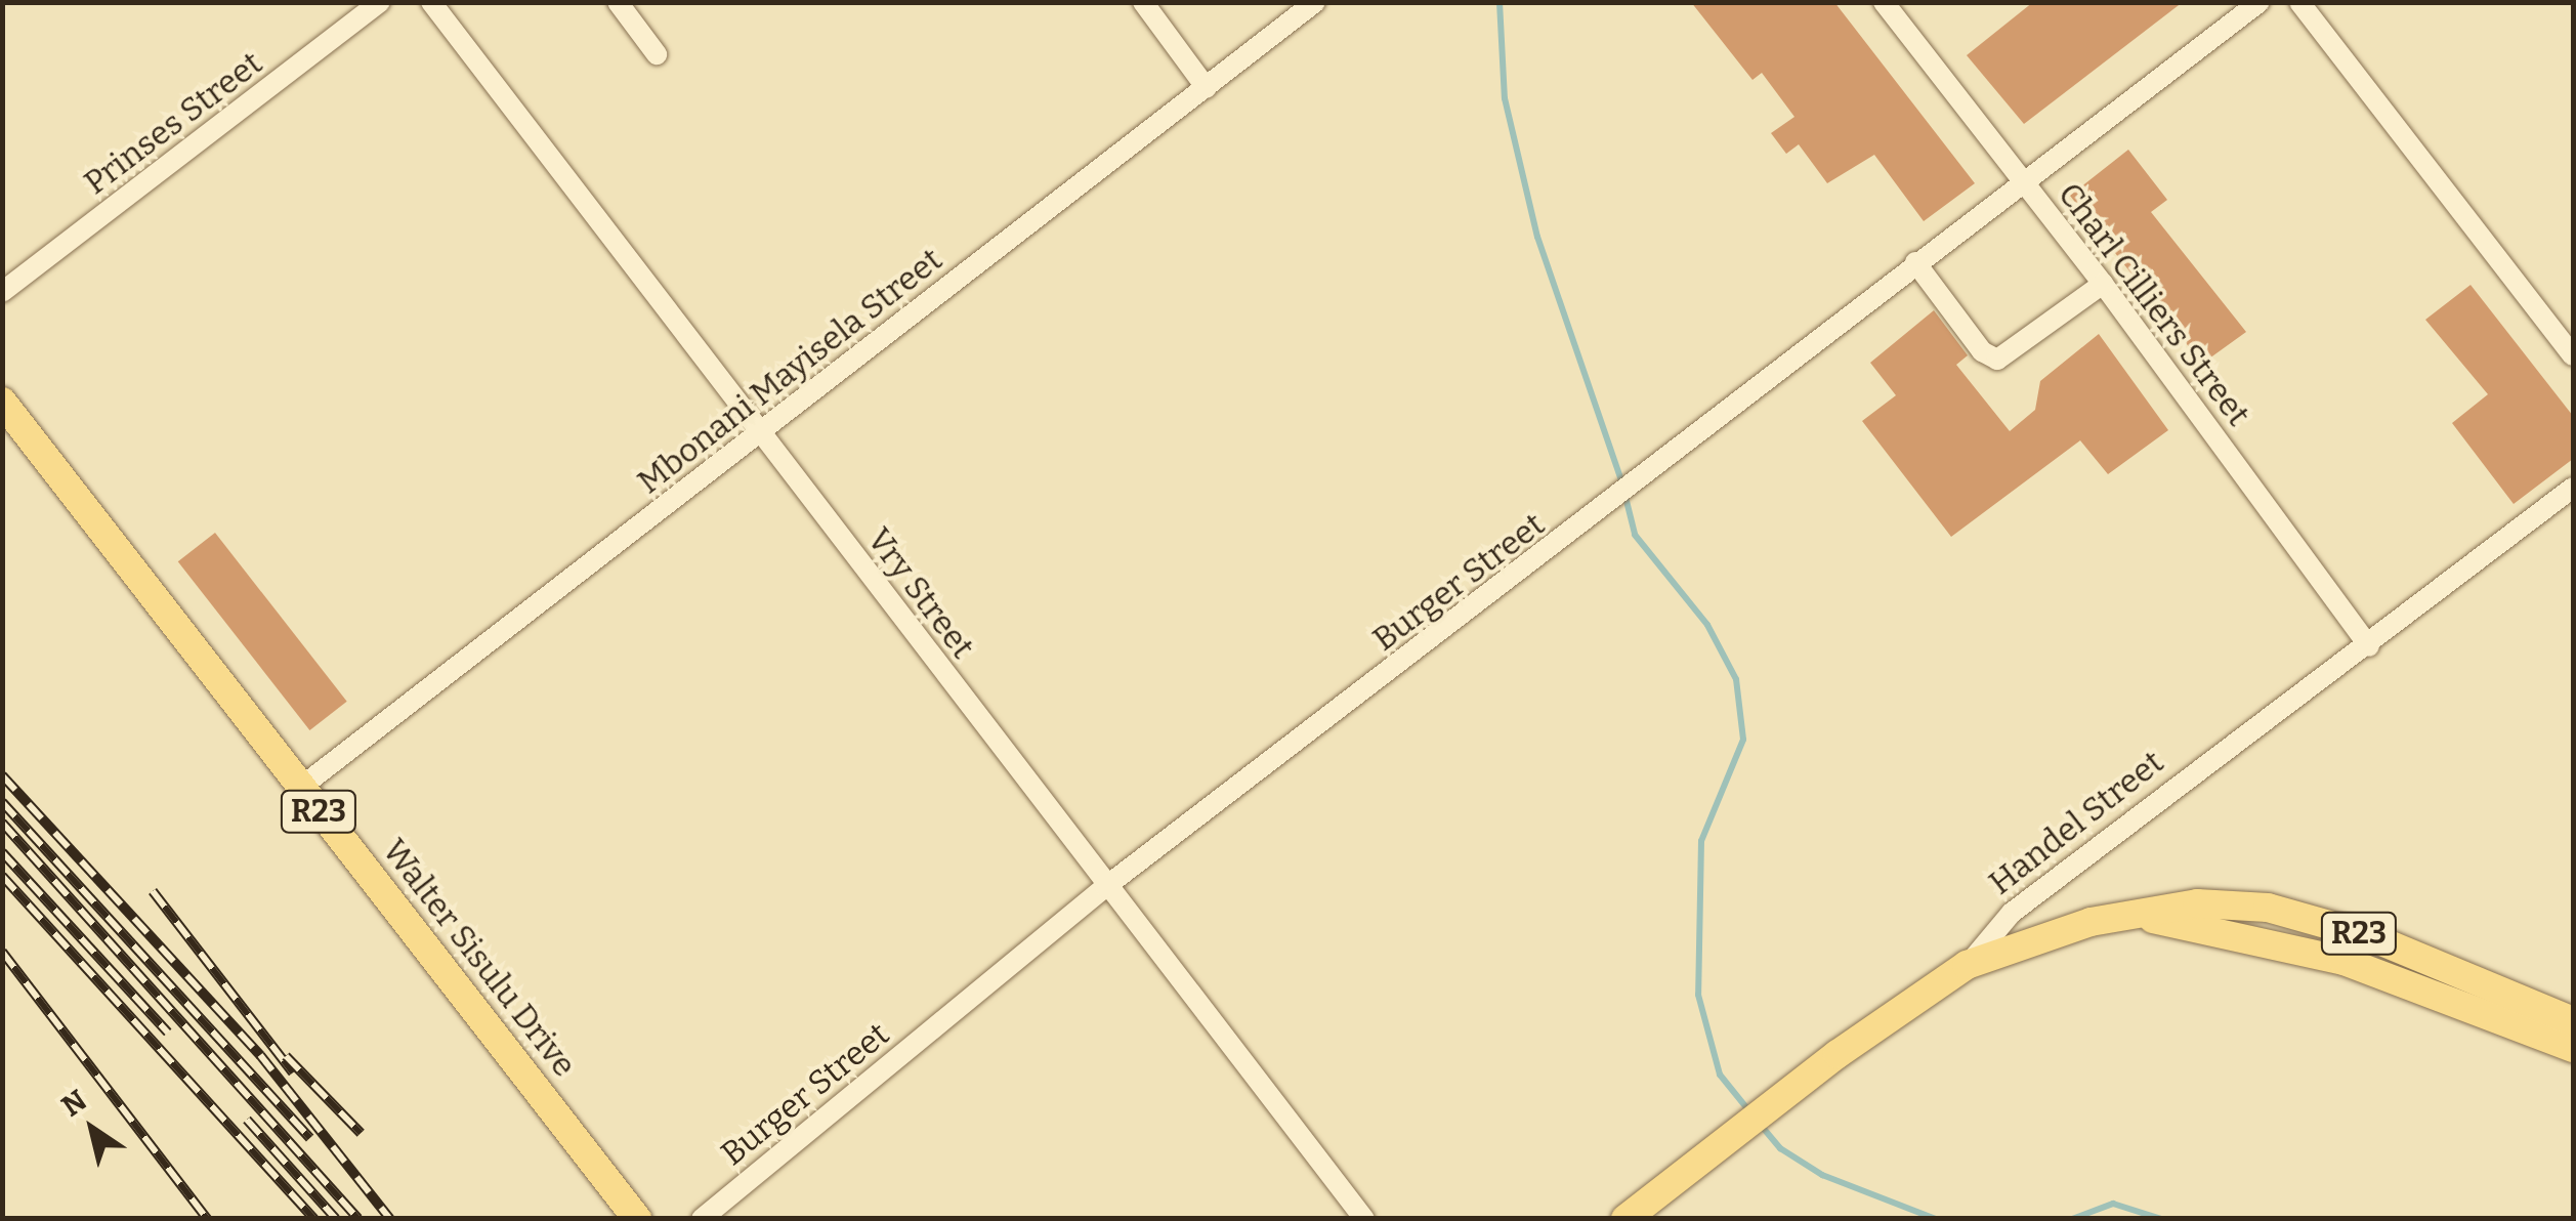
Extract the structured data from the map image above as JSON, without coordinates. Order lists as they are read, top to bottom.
{
  "streets": {
    "main road": ["R23", "Handel Street", "Walter Sisulu Drive"],
    "street": [
      "Prinses Street",
      "Charl Cilliers Street",
      "Mbonani Mayisela Street",
      "Burger Street",
      "Vry Street"
    ]
  },
  "crossings": [
    ["Charl Cilliers Street", "Burger Street"],
    ["Charl Cilliers Street", "Handel Street"],
    ["Mbonani Mayisela Street", "Vry Street"],
    ["Mbonani Mayisela Street", "Walter Sisulu Drive"],
    ["Burger Street", "Vry Street"],
    ["R23", "Handel Street"]
  ],
  "north": "top left"
}
